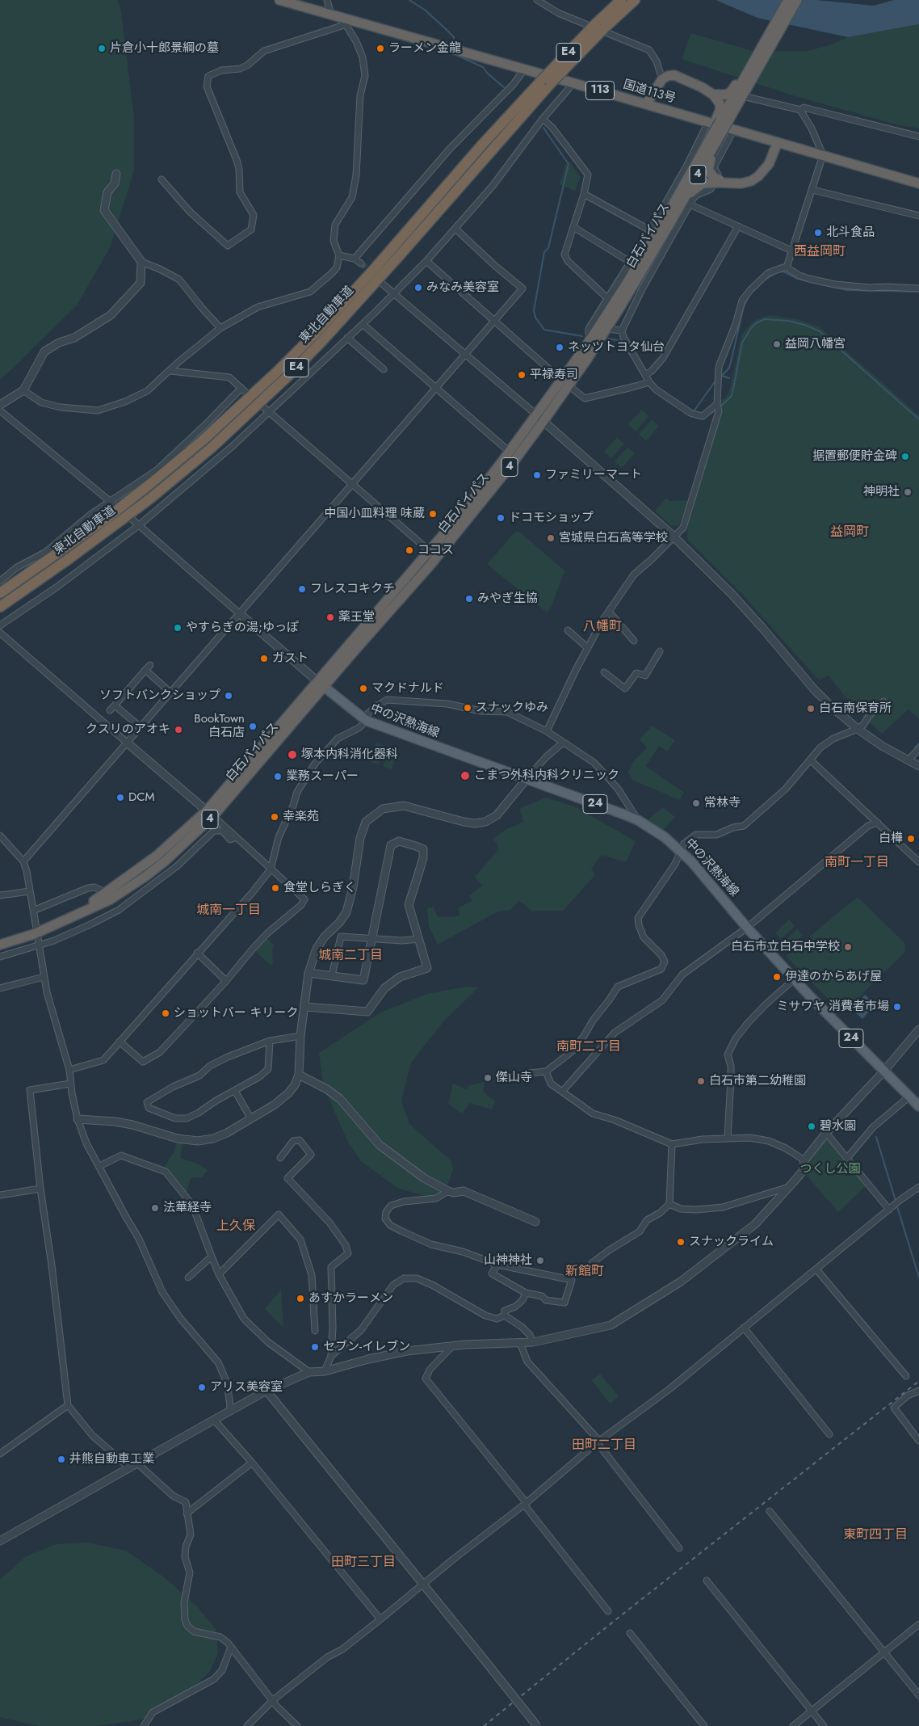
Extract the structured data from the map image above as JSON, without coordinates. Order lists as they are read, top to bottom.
{
  "streets": {
    "highway": [
      "E4",
      "113",
      "国道113号",
      "4",
      "白石バイパス",
      "東北自動車道"
    ],
    "main road": ["中の沢熱海線", "24"]
  },
  "crossings": [
    ["国道113号", "白石バイパス"],
    ["白石バイパス", "中の沢熱海線"]
  ],
  "districts": [
    "西益岡町",
    "益岡町",
    "八幡町",
    "南町一丁目",
    "城南一丁目",
    "城南二丁目",
    "南町二丁目",
    "上久保",
    "新館町",
    "田町二丁目",
    "東町四丁目",
    "田町三丁目"
  ],
  "parks": ["つくし公園"],
  "places": [
    "片倉小十郎景綱の墓",
    "ラーメン金龍",
    "北斗食品",
    "みなみ美容室",
    "益岡八幡宮",
    "ネッツトヨタ仙台",
    "平禄寿司",
    "据置郵便貯金碑",
    "ファミリーマート",
    "神明社",
    "中国小皿料理 味蔵",
    "ドコモショップ",
    "宮城県白石高等学校",
    "ココス",
    "フレスコキクチ",
    "みやぎ生協",
    "薬王堂",
    "やすらぎの湯;ゆっぽ",
    "ガスト",
    "マクドナルド",
    "ソフトバンクショップ",
    "スナックゆみ",
    "白石南保育所",
    "BookTown 白石店",
    "クスリのアオキ",
    "塚本内科消化器科",
    "こまつ外科内科クリニック",
    "業務スーパー",
    "DCM",
    "常林寺",
    "幸楽苑",
    "白樺",
    "食堂しらぎく",
    "白石市立白石中学校",
    "伊達のからあげ屋",
    "ミサワヤ 消費者市場",
    "ショットバー キリーク",
    "傑山寺",
    "白石市第二幼稚園",
    "碧水園",
    "法華経寺",
    "スナックライム",
    "山神神社",
    "あすかラーメン",
    "セブン-イレブン",
    "アリス美容室",
    "井熊自動車工業"
  ]
}
